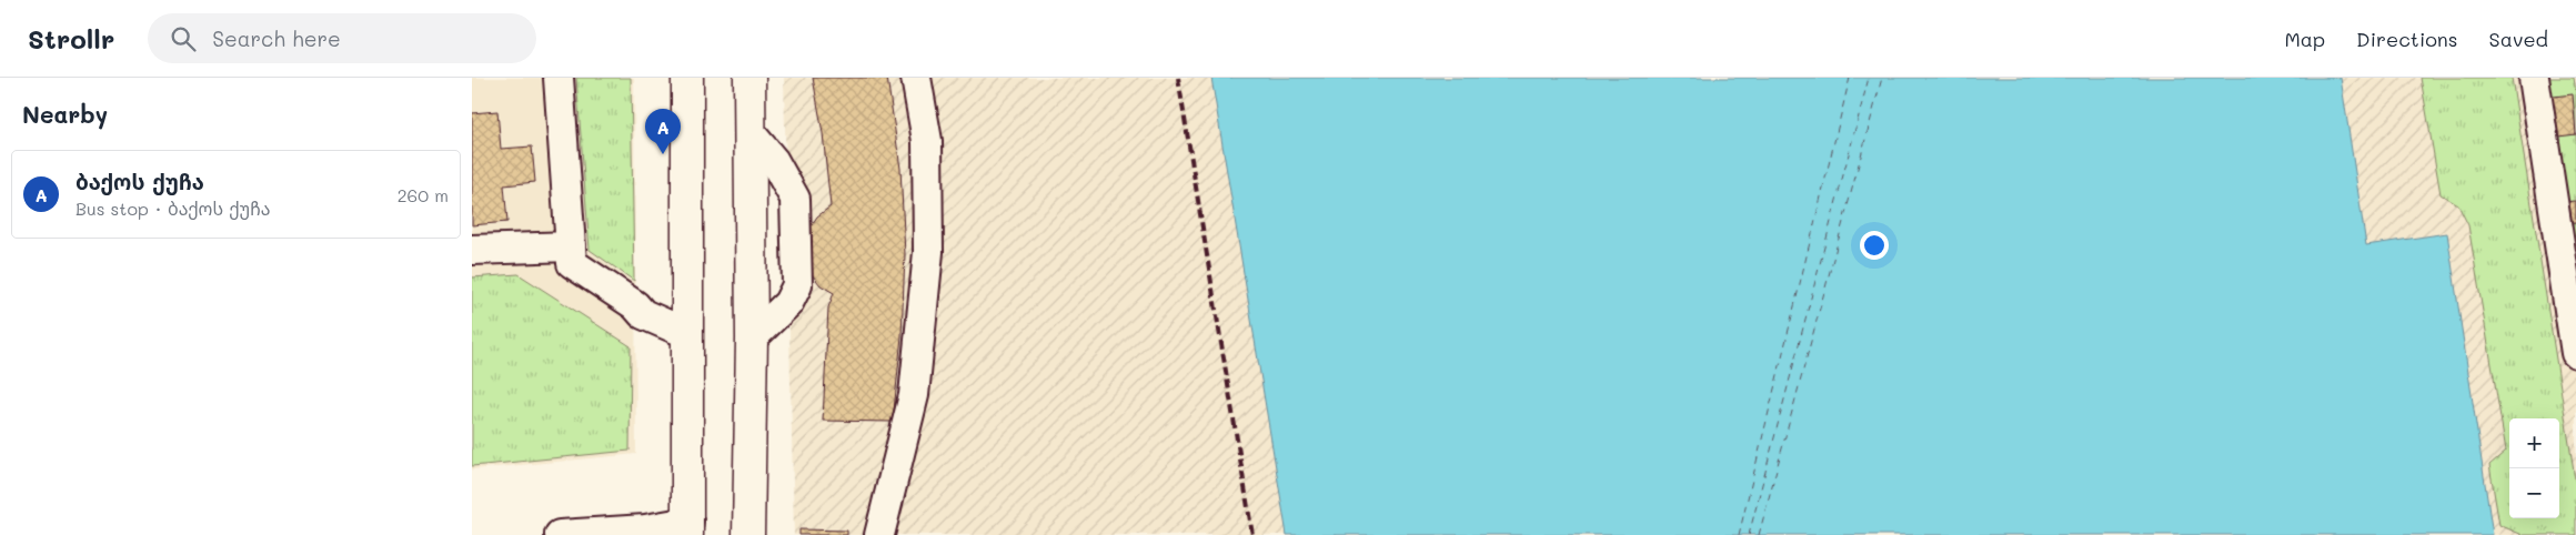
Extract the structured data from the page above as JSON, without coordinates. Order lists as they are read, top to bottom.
{
  "page": {
    "header": "Strollr",
    "search": "Search here",
    "nav": ["Map", "Directions", "Saved"],
    "heading": "Nearby",
    "pins": "A",
    "list": [
      {
        "mark": "A",
        "name": "ბაქოს ქუჩა",
        "note": "Bus stop · ბაქოს ქუჩა",
        "value": "260 m"
      }
    ],
    "map_buttons": ["+", "−"]
  }
}
